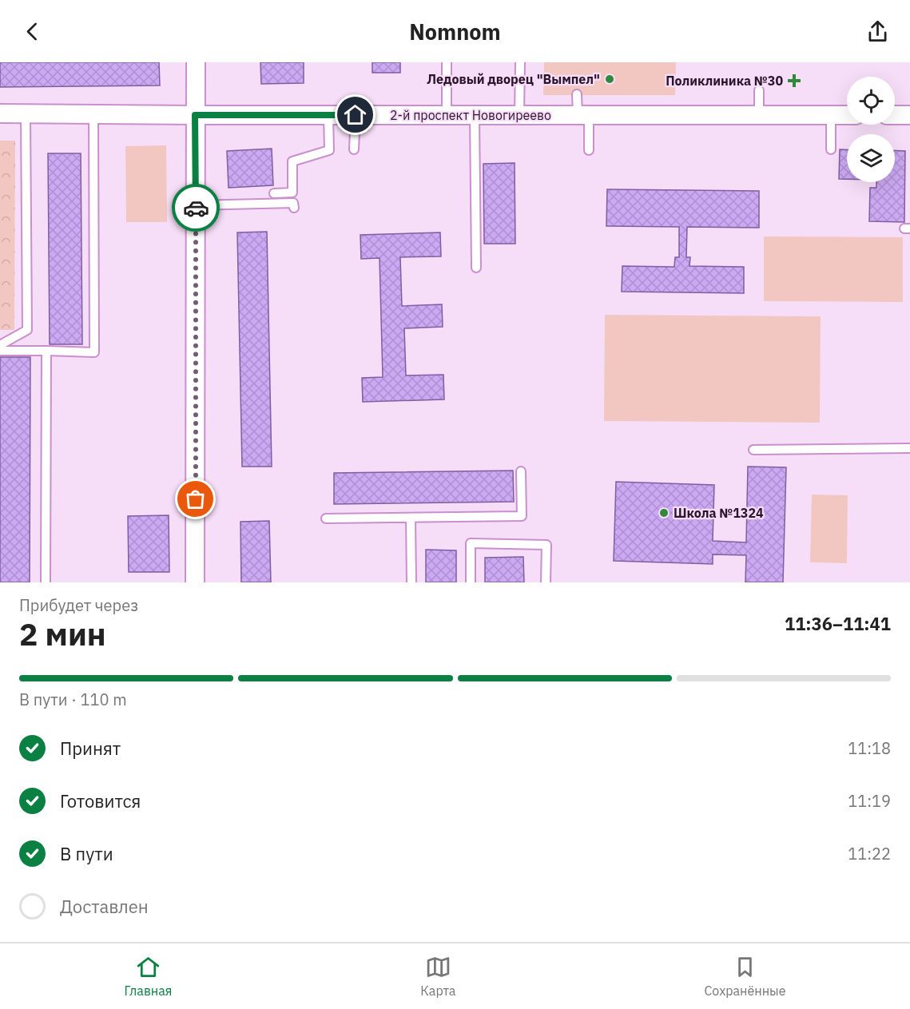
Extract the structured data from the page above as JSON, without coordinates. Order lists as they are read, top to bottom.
{
  "streets": {
    "street": ["2-й проспект Новогиреево"]
  },
  "places": {
    "other": ["Ледовый дворец \"Вымпел\"", "Школа №1324"],
    "health": ["Поликлиника №30"]
  },
  "page": {
    "header": "Nomnom",
    "heading": ["2 мин", "Прибудет через", "11:36–11:41"],
    "bar": "В пути · 110 m",
    "list": [
      ["Принят", "11:18"],
      ["Готовится", "11:19"],
      ["В пути", "11:22"],
      "Доставлен"
    ],
    "tabs": ["Главная", "Карта", "Сохранённые"]
  }
}
